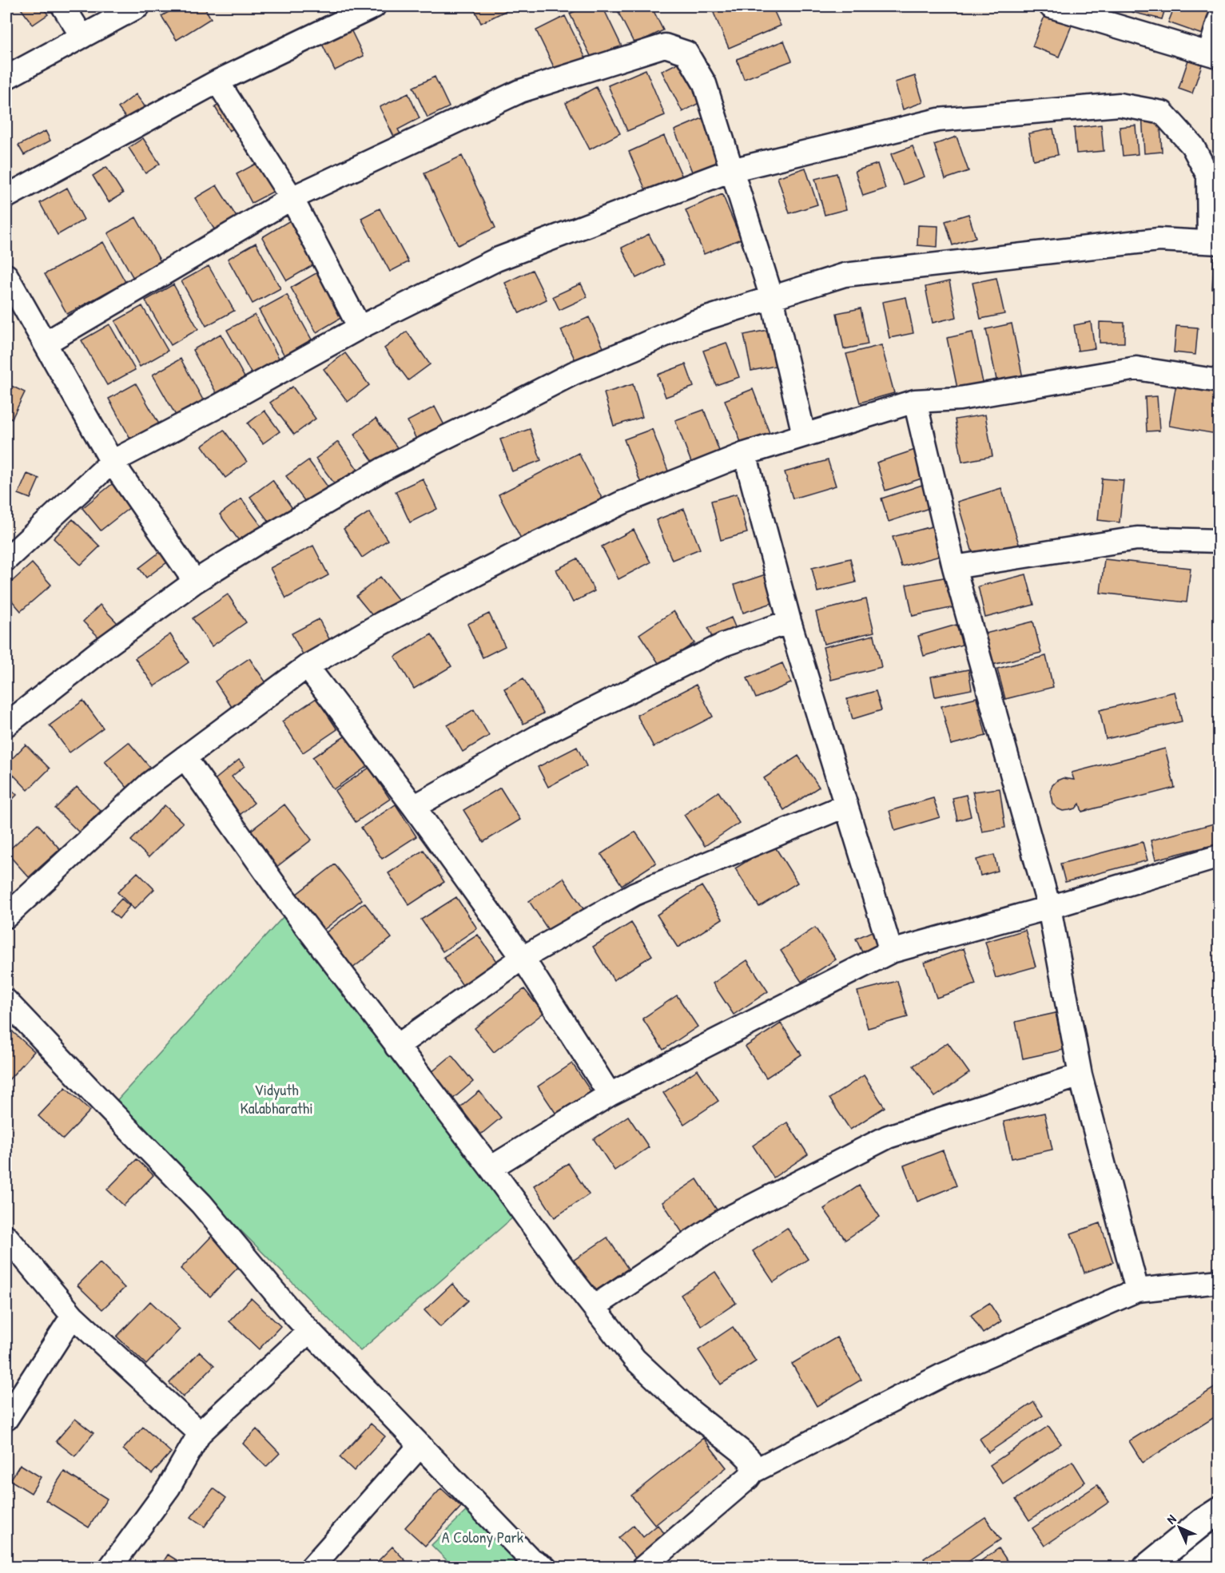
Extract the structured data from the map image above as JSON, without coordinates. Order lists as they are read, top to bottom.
{
  "parks": ["Vidyuth Kalabharathi", "A Colony Park"],
  "north": "top left"
}
